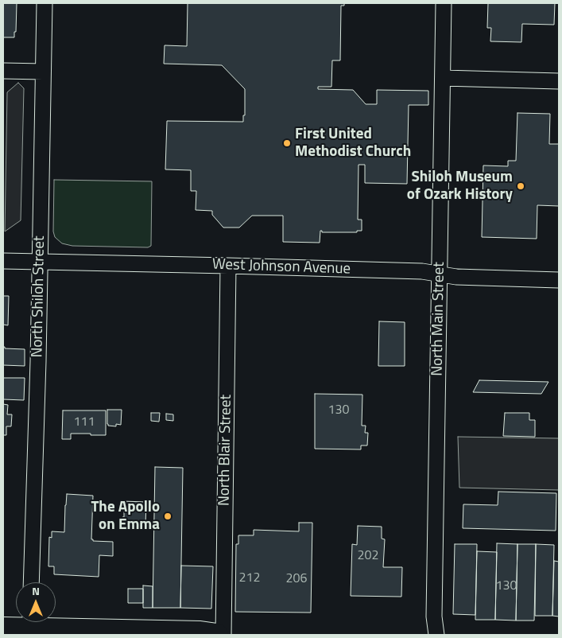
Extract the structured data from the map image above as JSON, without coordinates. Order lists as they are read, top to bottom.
{
  "streets": {
    "street": [
      "West Johnson Avenue",
      "North Shiloh Street",
      "North Main Street",
      "North Blair Street"
    ]
  },
  "crossings": [
    ["West Johnson Avenue", "North Shiloh Street"],
    ["West Johnson Avenue", "North Main Street"],
    ["West Johnson Avenue", "North Blair Street"]
  ],
  "places": ["First United Methodist Church", "Shiloh Museum of Ozark History", "The Apollo on Emma"],
  "house_numbers": [
    "130",
    "111",
    "202",
    "212",
    "206",
    "130"
  ],
  "north": "top"
}
